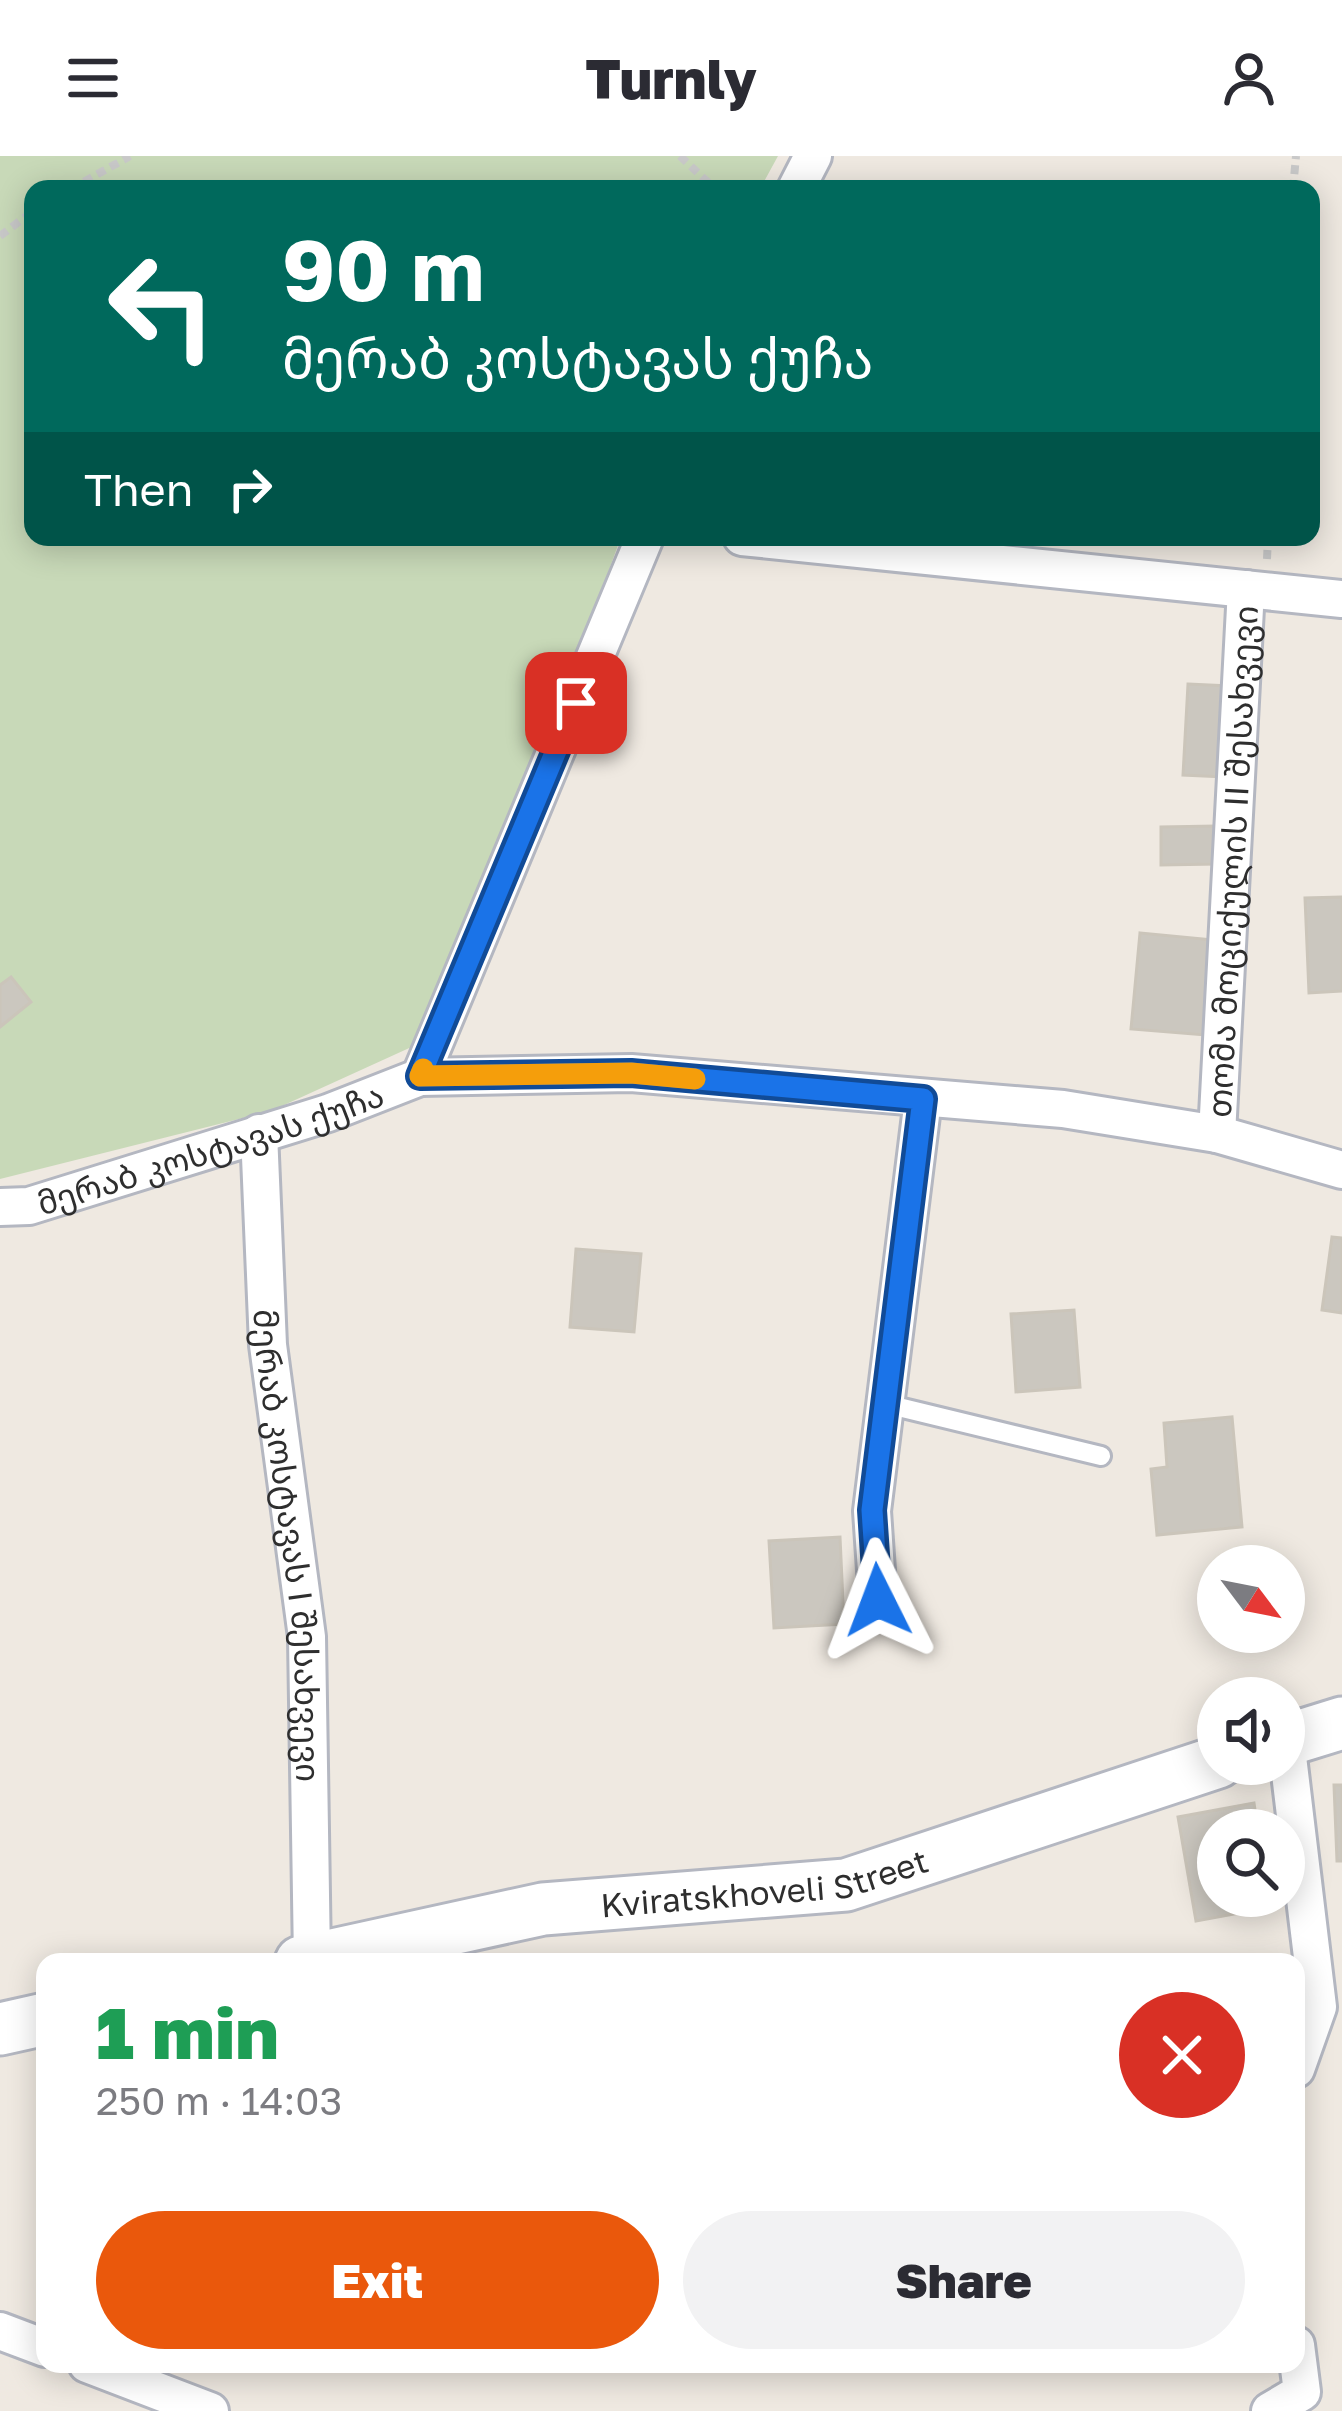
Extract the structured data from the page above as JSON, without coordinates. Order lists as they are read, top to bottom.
{
  "streets": {
    "street": [
      "თომა მოციქულის II შესახვევი",
      "მერაბ კოსტავას ქუჩა",
      "მერაბ კოსტავას I შესახვევი",
      "Kviratskhoveli Street"
    ]
  },
  "crossings": [
    ["თომა მოციქულის II შესახვევი", "მერაბ კოსტავას ქუჩა"],
    ["მერაბ კოსტავას ქუჩა", "მერაბ კოსტავას I შესახვევი"]
  ],
  "north": "bottom right",
  "page": {
    "header": "Turnly",
    "turn": ["90 m", "მერაბ კოსტავას ქუჩა"],
    "then": "Then",
    "heading": ["1 min", "250 m · 14:03"],
    "buttons": ["Exit", "Share"]
  }
}
